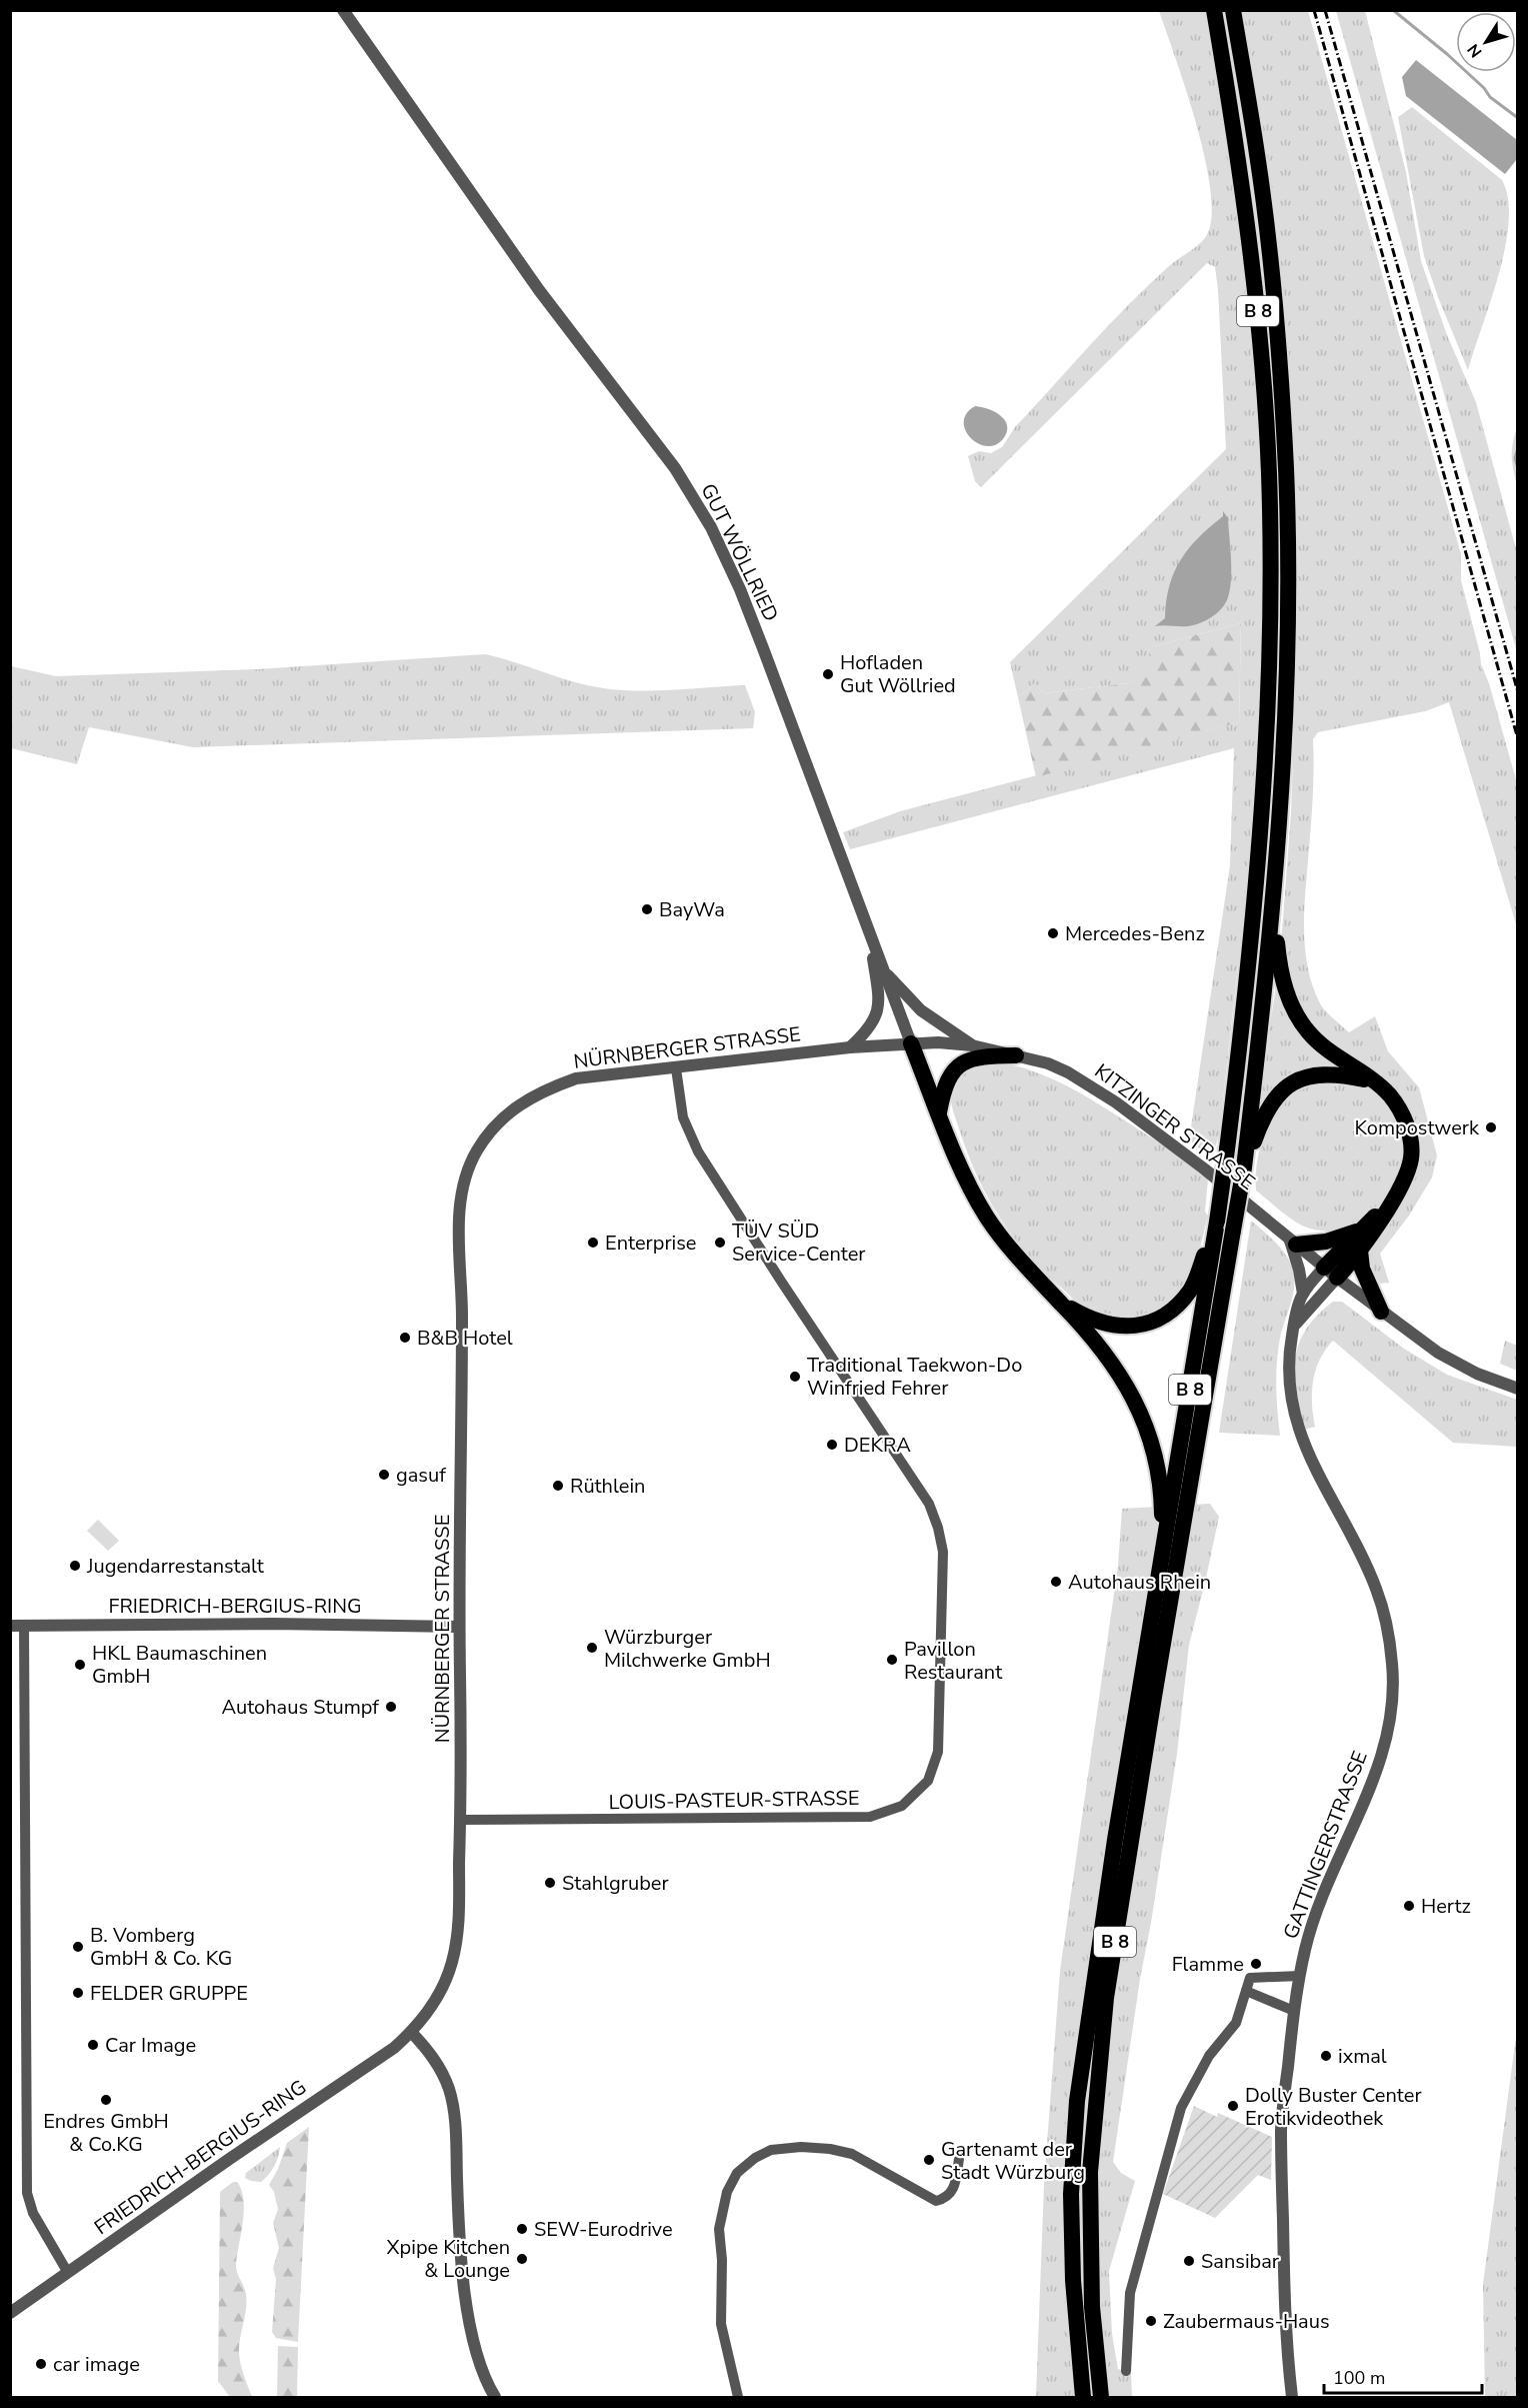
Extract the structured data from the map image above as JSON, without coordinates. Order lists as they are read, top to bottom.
{
  "streets": {
    "highway": ["B 8"],
    "street": [
      "GUT WÖLLRIED",
      "NÜRNBERGER STRASSE",
      "KITZINGER STRASSE",
      "FRIEDRICH-BERGIUS-RING",
      "LOUIS-PASTEUR-STRASSE",
      "GATTINGERSTRASSE"
    ]
  },
  "crossings": [
    ["NÜRNBERGER STRASSE", "KITZINGER STRASSE"],
    ["NÜRNBERGER STRASSE", "FRIEDRICH-BERGIUS-RING"],
    ["NÜRNBERGER STRASSE", "LOUIS-PASTEUR-STRASSE"],
    ["KITZINGER STRASSE", "GATTINGERSTRASSE"]
  ],
  "places": [
    "Hofladen Gut Wöllried",
    "BayWa",
    "Mercedes-Benz",
    "Kompostwerk",
    "Enterprise",
    "TÜV SÜD Service-Center",
    "B&B Hotel",
    "Traditional Taekwon-Do Winfried Fehrer",
    "DEKRA",
    "gasuf",
    "Rüthlein",
    "Jugendarrestanstalt",
    "Autohaus Rhein",
    "Würzburger Milchwerke GmbH",
    "Pavillon Restaurant",
    "HKL Baumaschinen GmbH",
    "Autohaus Stumpf",
    "Stahlgruber",
    "Hertz",
    "B. Vomberg GmbH & Co. KG",
    "Flamme",
    "FELDER GRUPPE",
    "Car Image",
    "ixmal",
    "Endres GmbH & Co.KG",
    "Dolly Buster Center Erotikvideothek",
    "Gartenamt der Stadt Würzburg",
    "SEW-Eurodrive",
    "Xpipe Kitchen & Lounge",
    "Sansibar",
    "Zaubermaus-Haus",
    "car image"
  ],
  "scale_bar": "100 m",
  "north": "bottom left"
}
